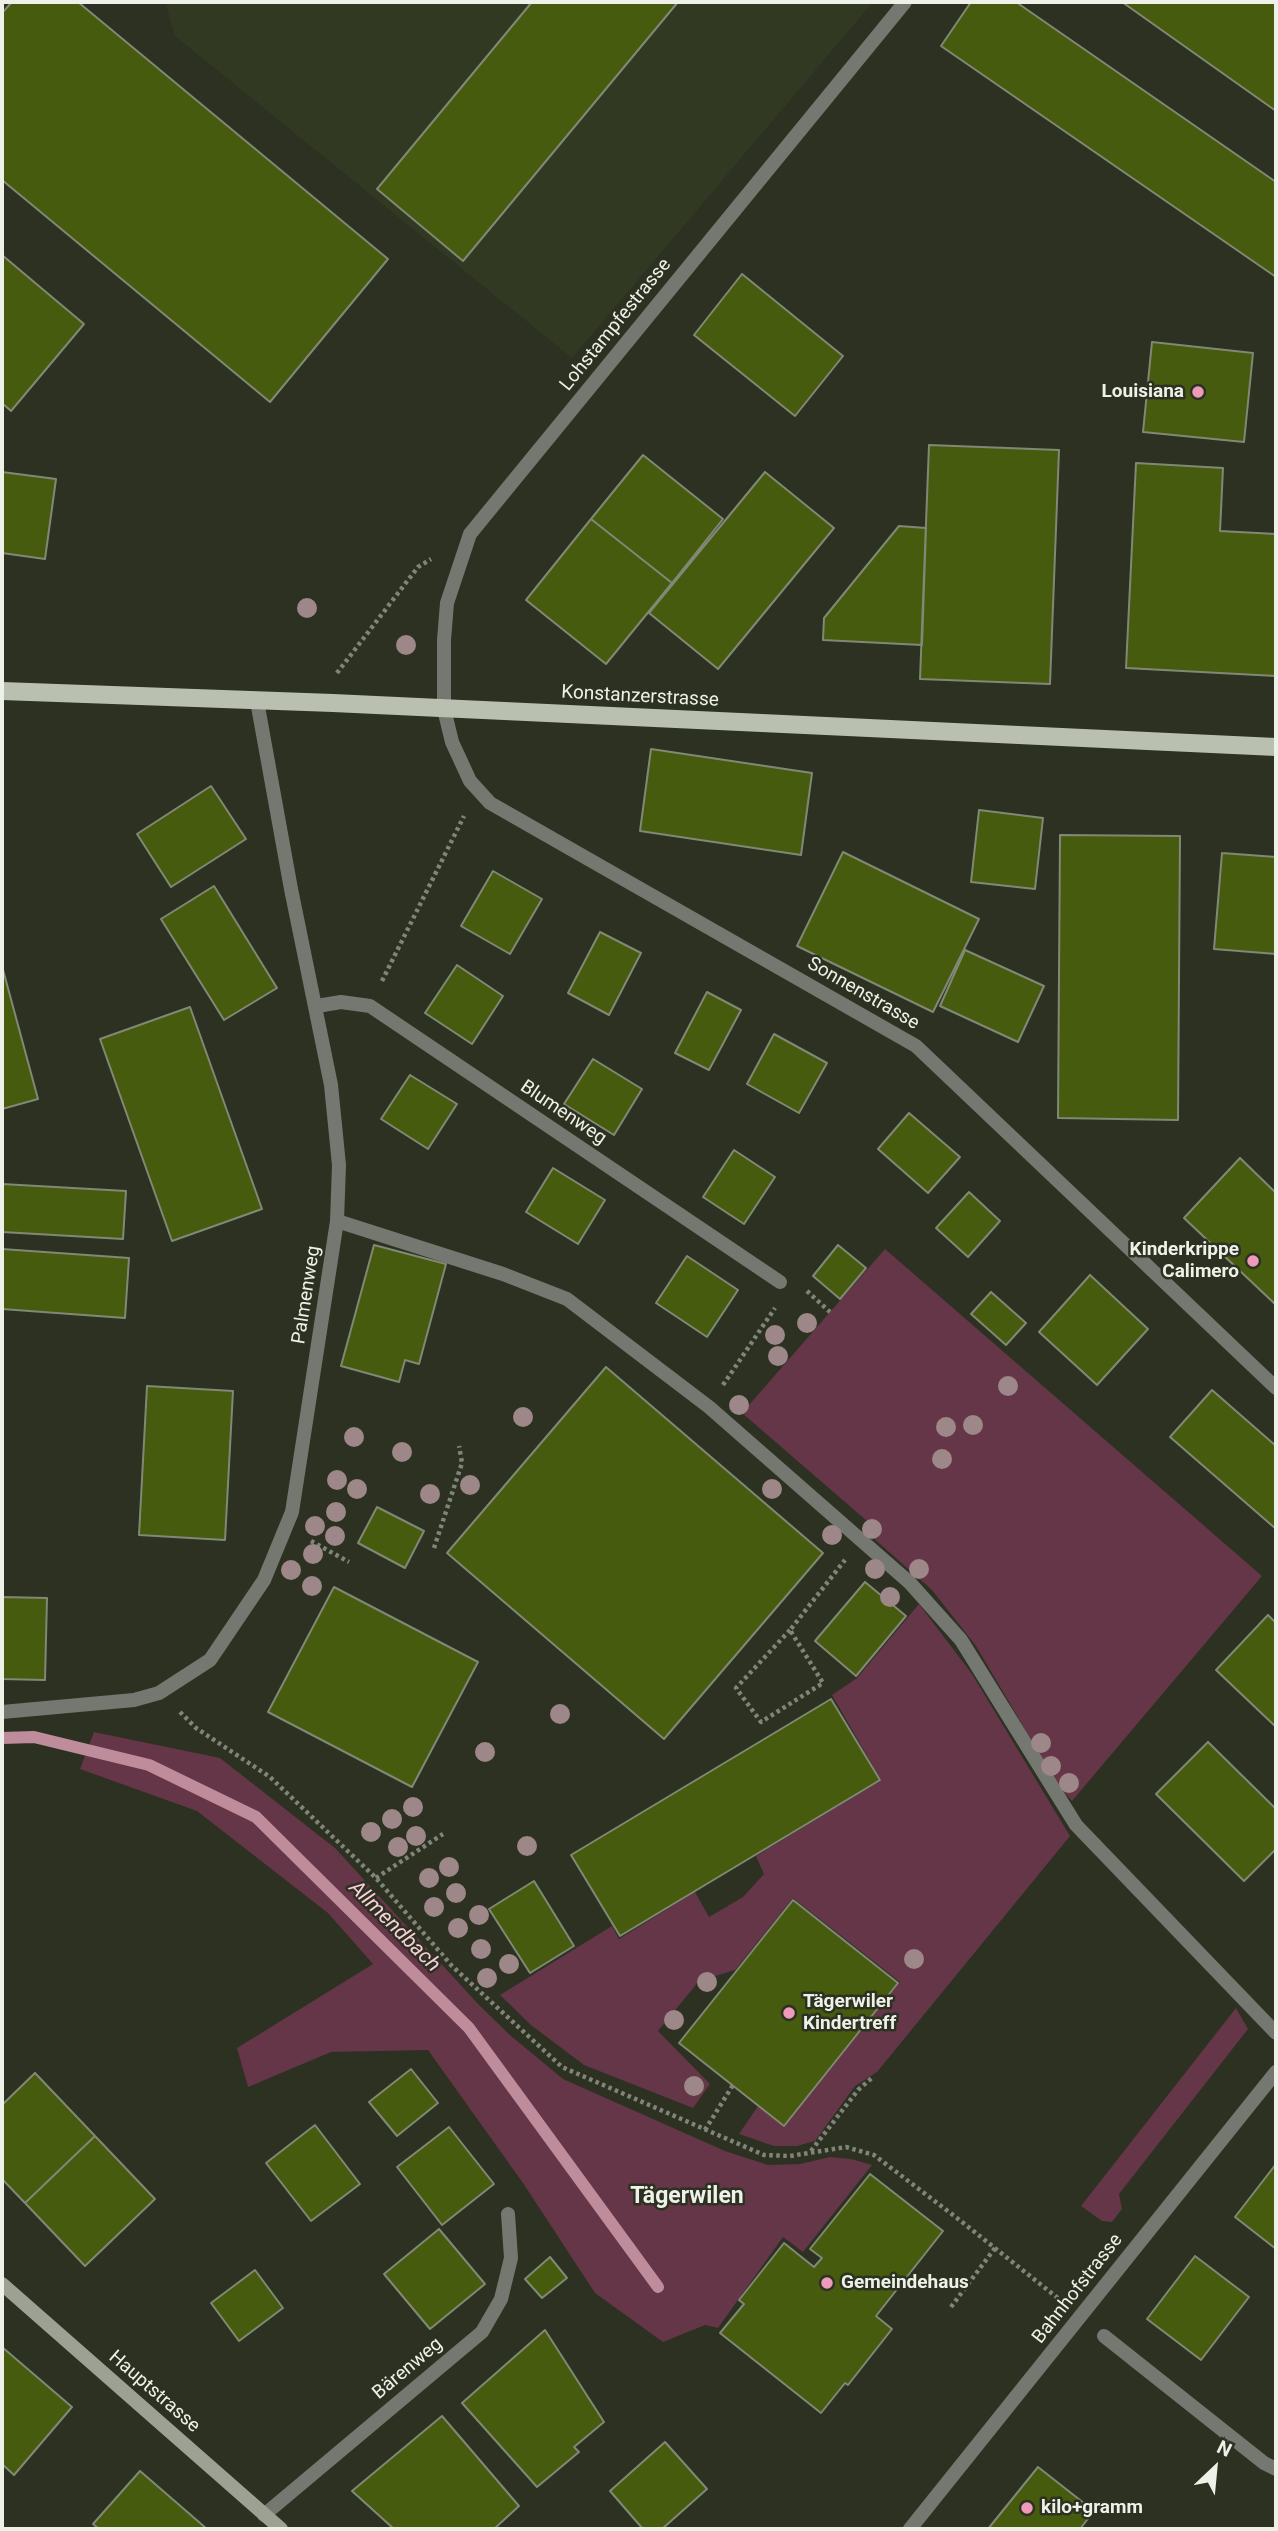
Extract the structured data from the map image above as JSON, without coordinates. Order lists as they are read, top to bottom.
{
  "streets": {
    "main road": ["Konstanzerstrasse"],
    "street": [
      "Lohstampfestrasse",
      "Sonnenstrasse",
      "Blumenweg",
      "Palmenweg",
      "Bahnhofstrasse",
      "Bärenweg",
      "Hauptstrasse"
    ]
  },
  "crossings": [
    ["Lohstampfestrasse", "Konstanzerstrasse"],
    ["Lohstampfestrasse", "Sonnenstrasse"],
    ["Konstanzerstrasse", "Sonnenstrasse"],
    ["Konstanzerstrasse", "Palmenweg"],
    ["Blumenweg", "Palmenweg"],
    ["Bärenweg", "Hauptstrasse"]
  ],
  "districts": ["Tägerwilen"],
  "water": ["Allmendbach"],
  "places": [
    "Louisiana",
    "Kinderkrippe Calimero",
    "Tägerwiler Kindertreff",
    "Gemeindehaus",
    "kilo+gramm"
  ],
  "north": "top right"
}
